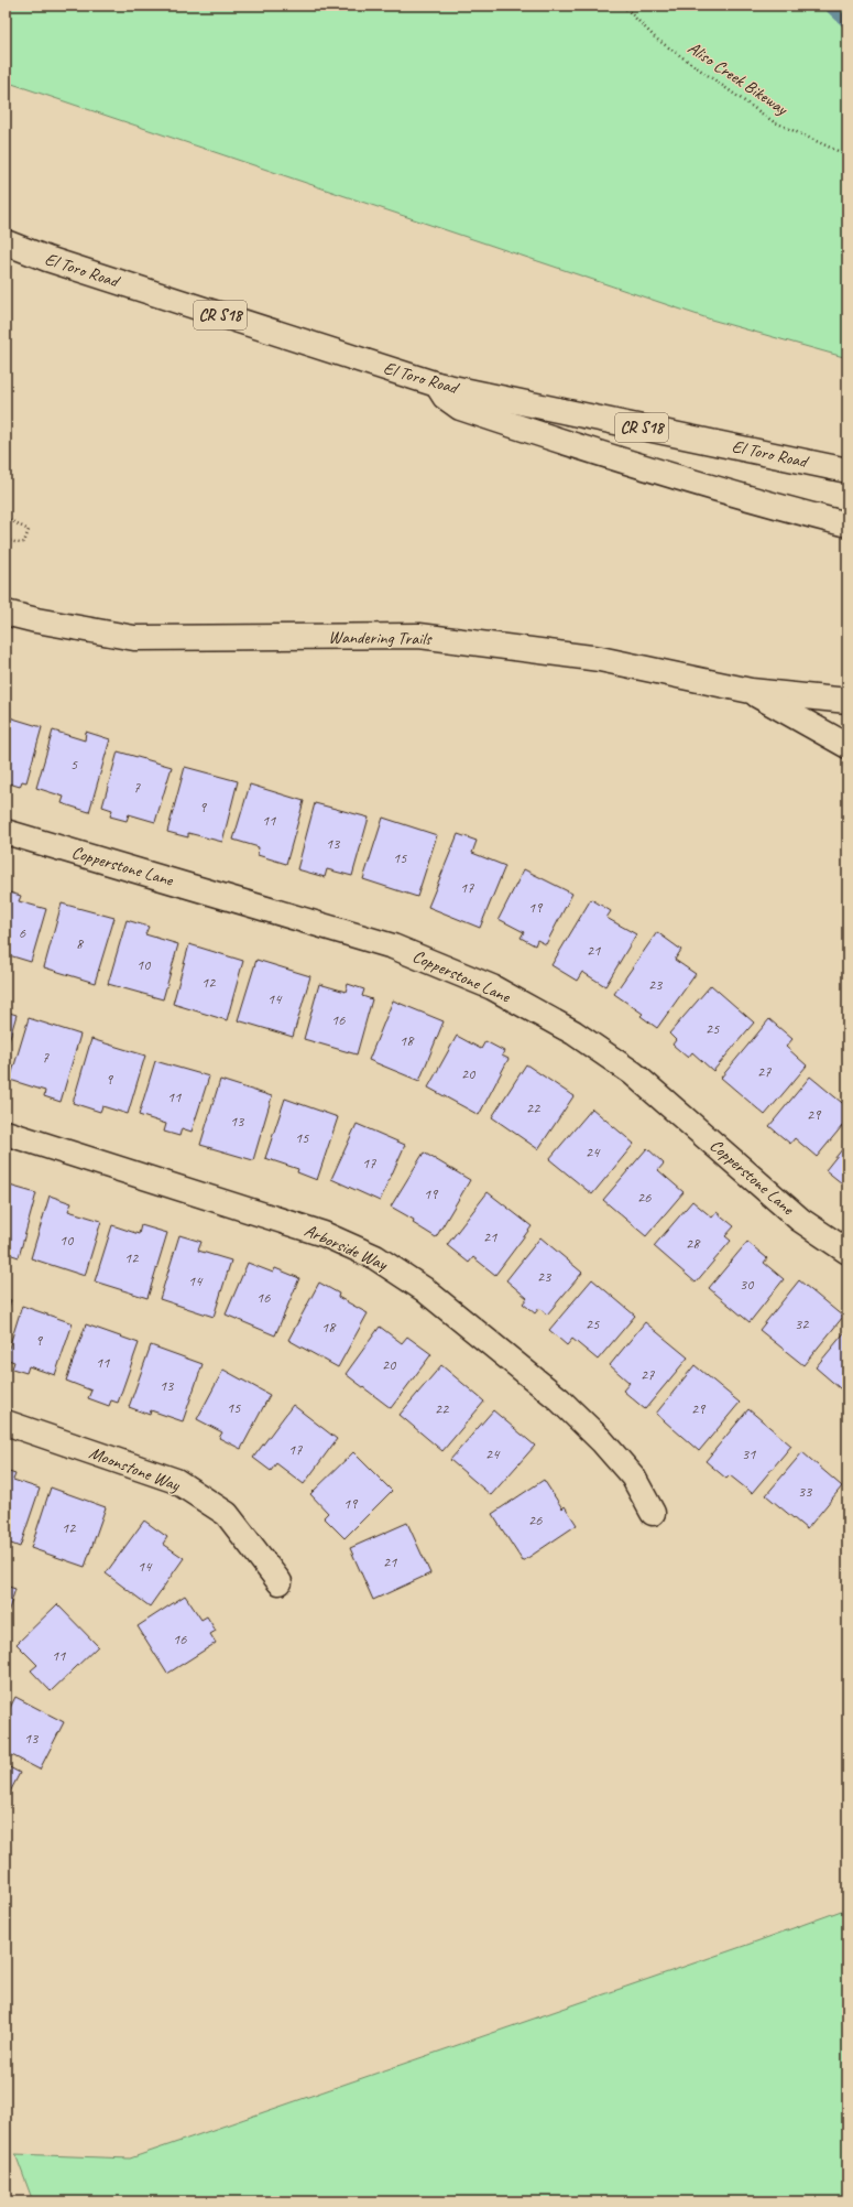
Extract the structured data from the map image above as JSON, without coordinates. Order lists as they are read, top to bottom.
{
  "streets": {
    "street": [
      "El Toro Road",
      "CR S18",
      "Wandering Trails",
      "Copperstone Lane",
      "Arborside Way",
      "Moonstone Way"
    ],
    "path": ["Aliso Creek Bikeway"]
  },
  "house_numbers": [
    "5",
    "7",
    "9",
    "11",
    "13",
    "15",
    "17",
    "19",
    "6",
    "8",
    "21",
    "10",
    "12",
    "23",
    "14",
    "16",
    "25",
    "18",
    "7",
    "27",
    "20",
    "9",
    "11",
    "22",
    "29",
    "13",
    "15",
    "24",
    "17",
    "19",
    "26",
    "21",
    "10",
    "28",
    "12",
    "23",
    "14",
    "30",
    "16",
    "25",
    "32",
    "18",
    "9",
    "11",
    "20",
    "27",
    "13",
    "15",
    "22",
    "29",
    "17",
    "24",
    "31",
    "33",
    "19",
    "26",
    "12",
    "21",
    "14",
    "16",
    "11",
    "13"
  ]
}
